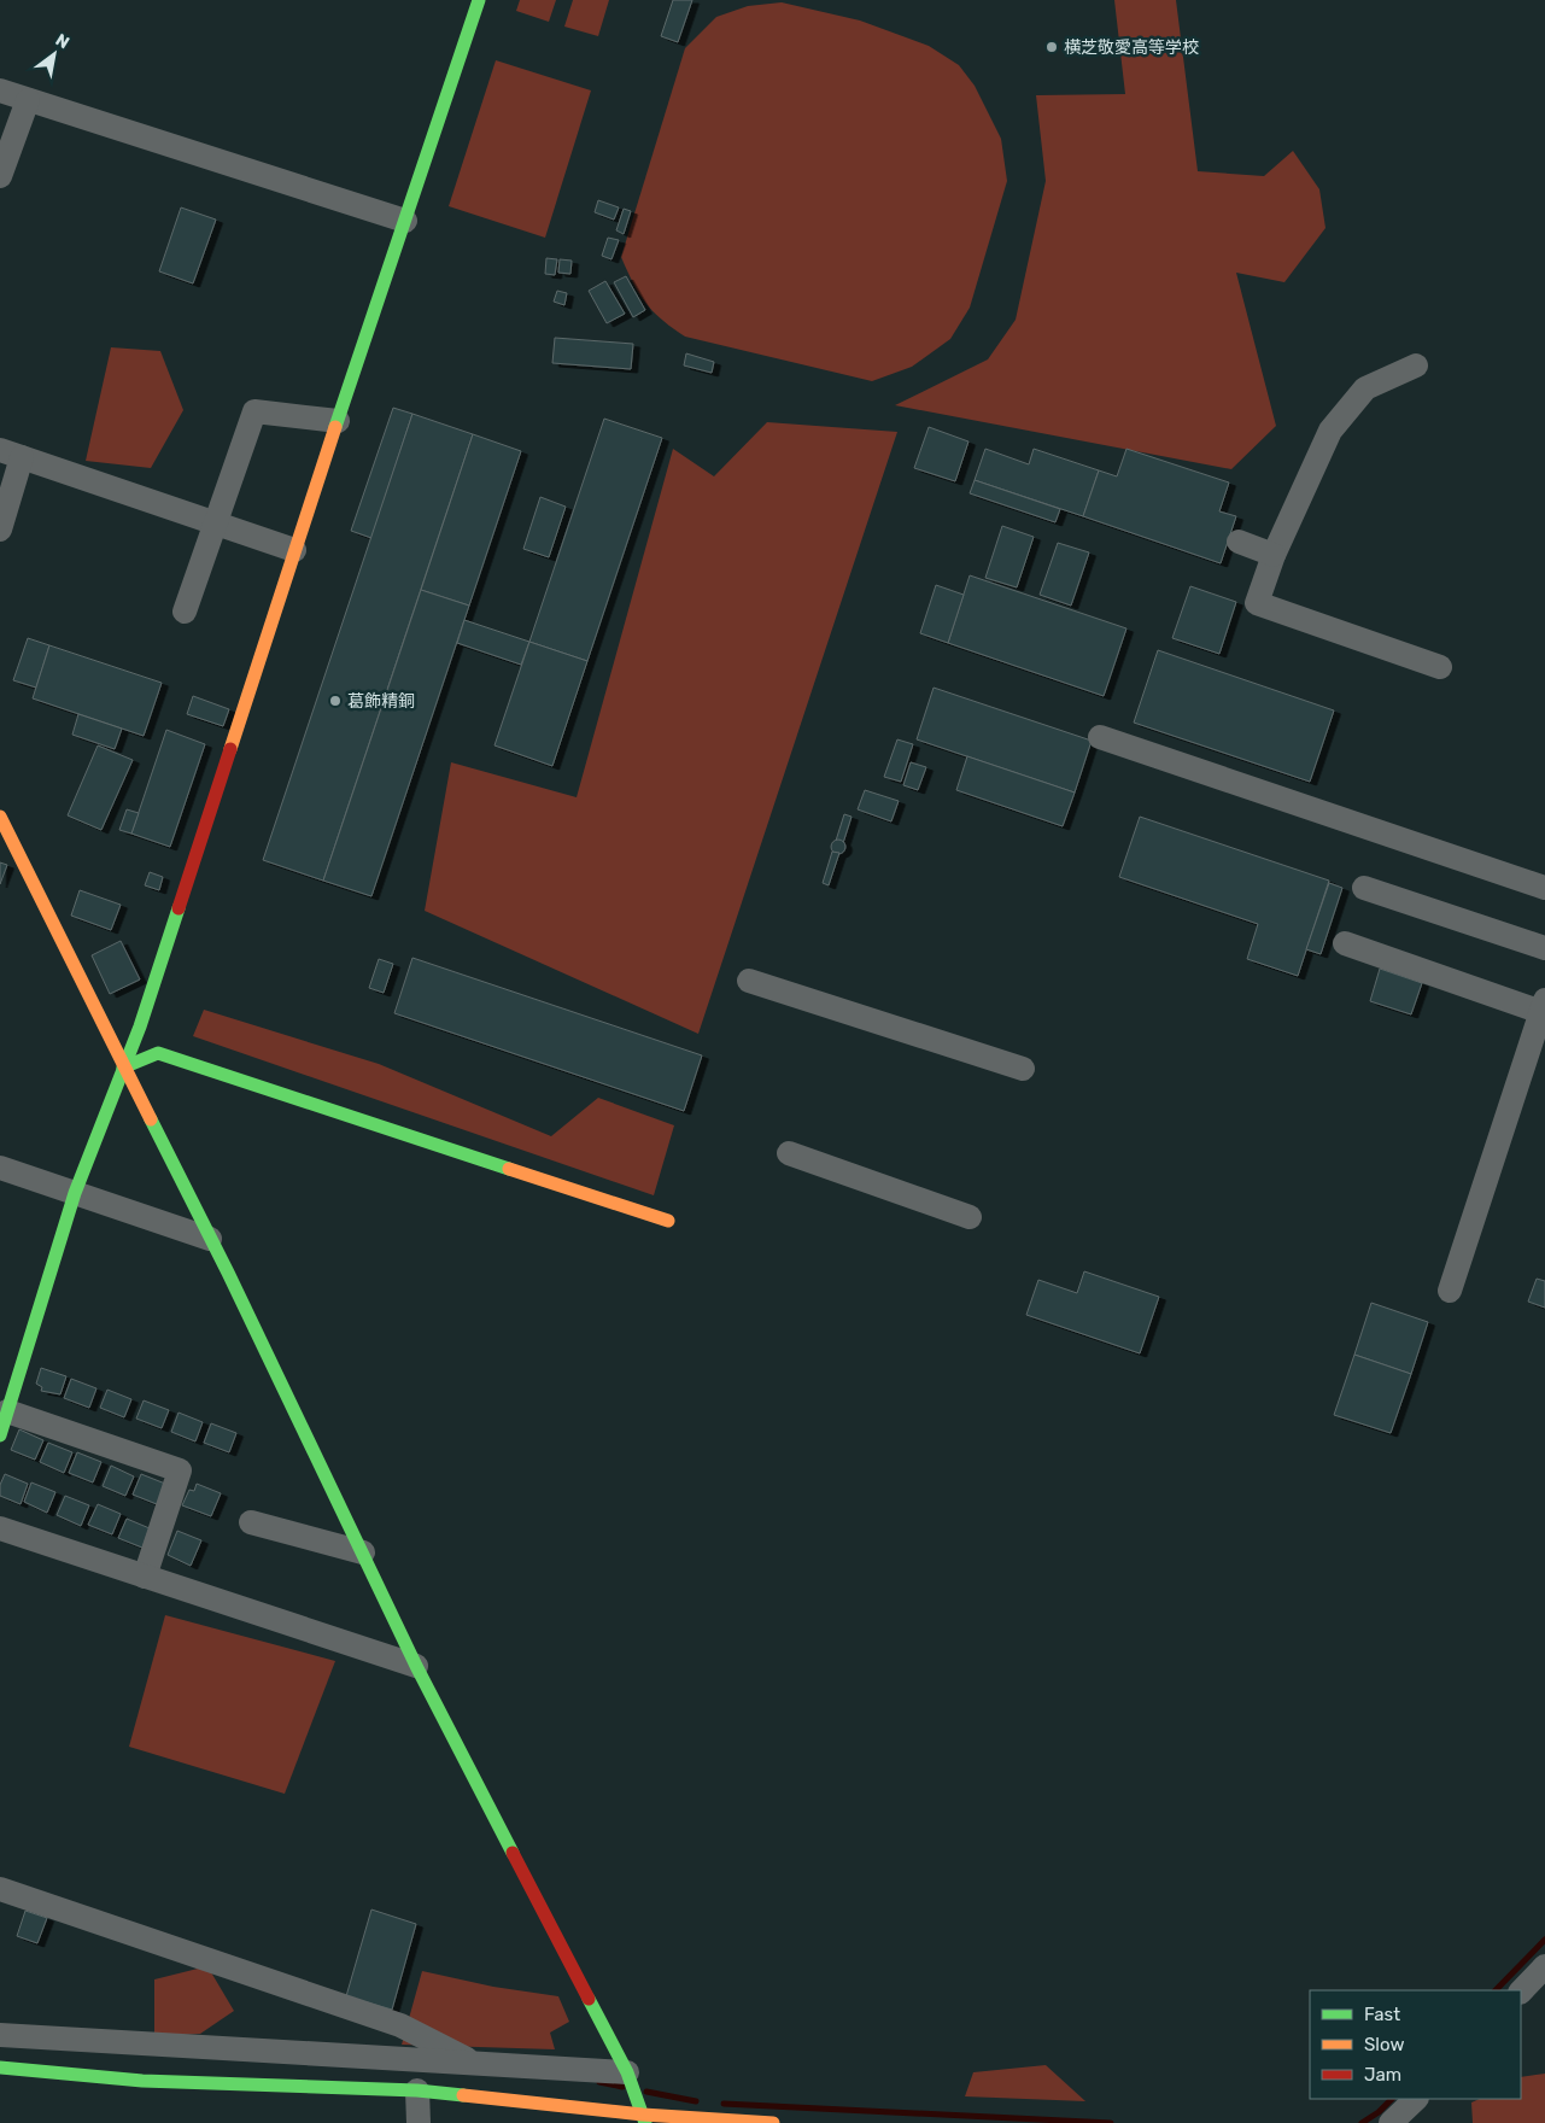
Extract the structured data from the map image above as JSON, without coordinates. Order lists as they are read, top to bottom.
{
  "places": ["横芝敬愛高等学校", "葛飾精銅"],
  "legend": ["Fast", "Slow", "Jam"],
  "north": "top right"
}
